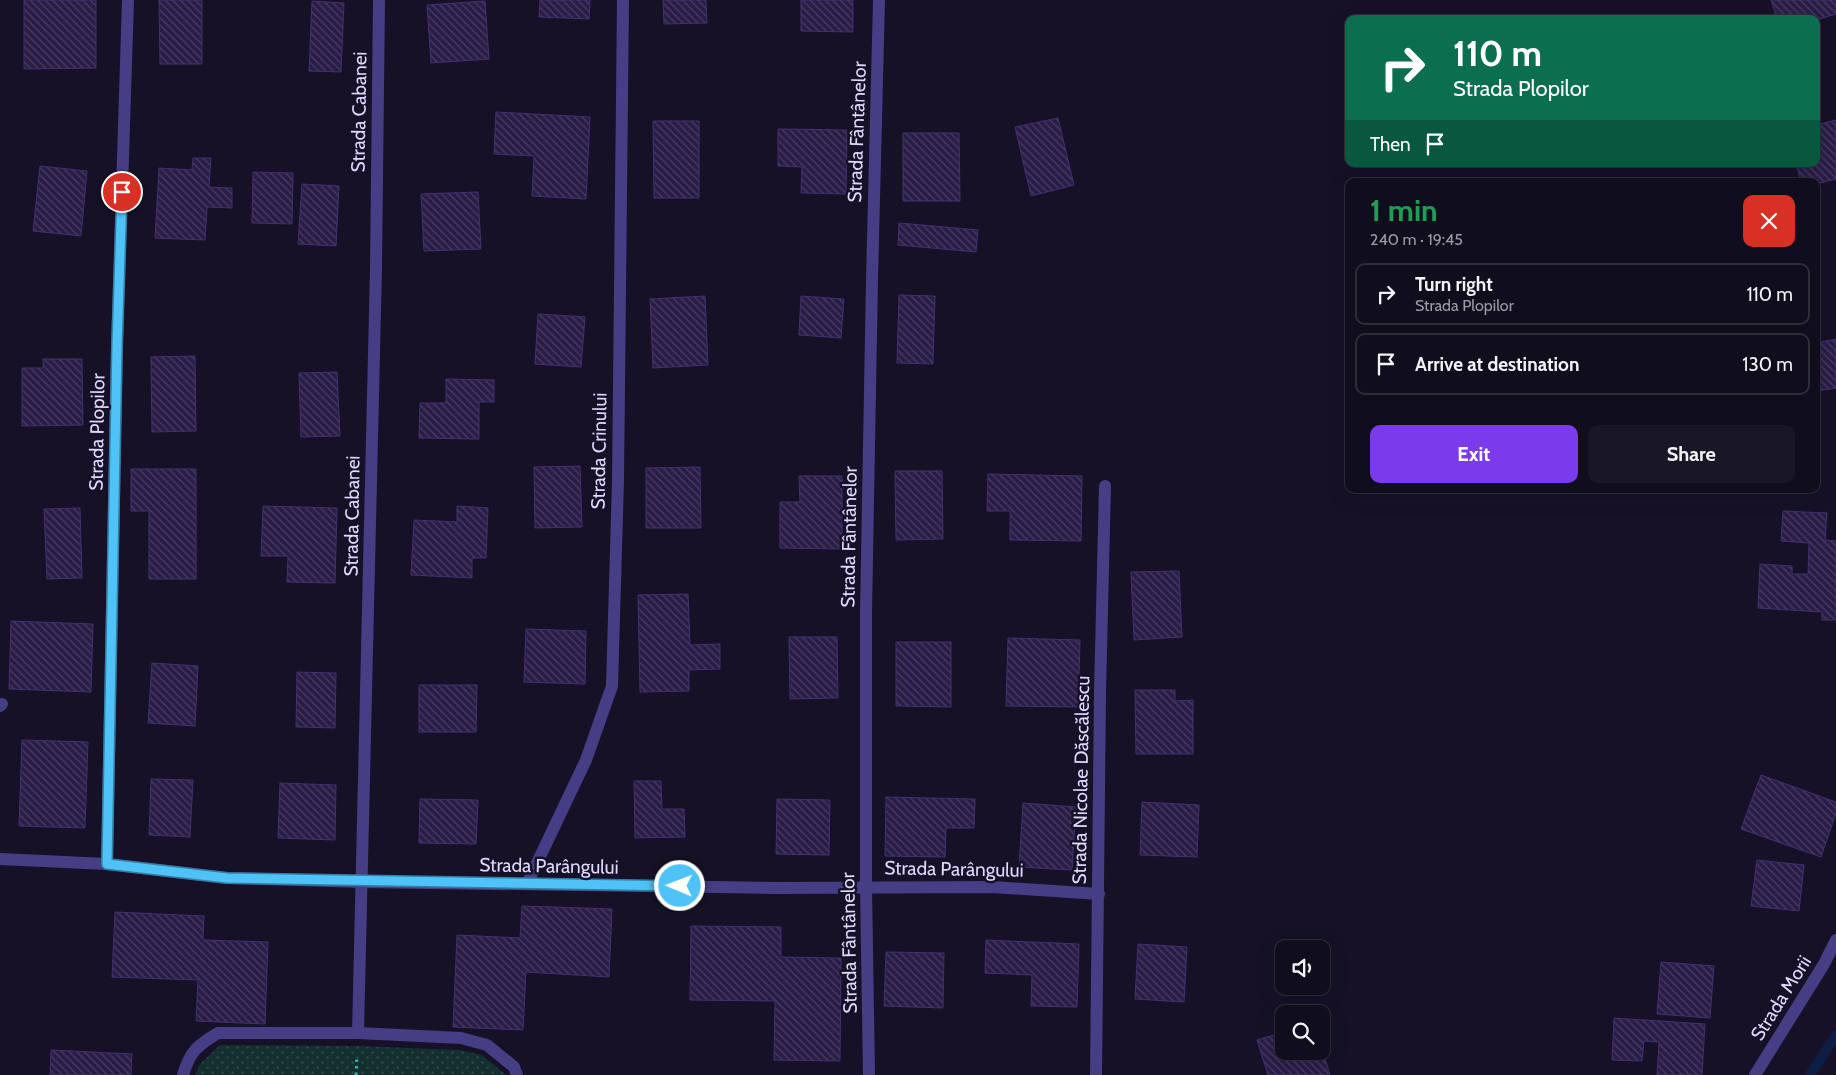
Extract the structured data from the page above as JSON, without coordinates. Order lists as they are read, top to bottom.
{
  "streets": {
    "street": [
      "Strada Cabanei",
      "Strada Fântânelor",
      "Strada Plopilor",
      "Strada Crinului",
      "Strada Nicolae Dăscălescu",
      "Strada Parângului",
      "Strada Morii"
    ]
  },
  "crossings": [
    ["Strada Cabanei", "Strada Parângului"],
    ["Strada Fântânelor", "Strada Parângului"],
    ["Strada Plopilor", "Strada Parângului"],
    ["Strada Crinului", "Strada Parângului"],
    ["Strada Nicolae Dăscălescu", "Strada Parângului"]
  ],
  "page": {
    "turn": ["110 m", "Strada Plopilor"],
    "then": "Then",
    "heading": ["1 min", "240 m · 19:45"],
    "list": [
      {
        "name": "Turn right",
        "note": "Strada Plopilor",
        "value": "110 m"
      },
      {
        "name": "Arrive at destination",
        "value": "130 m"
      }
    ],
    "buttons": ["Exit", "Share"]
  }
}
